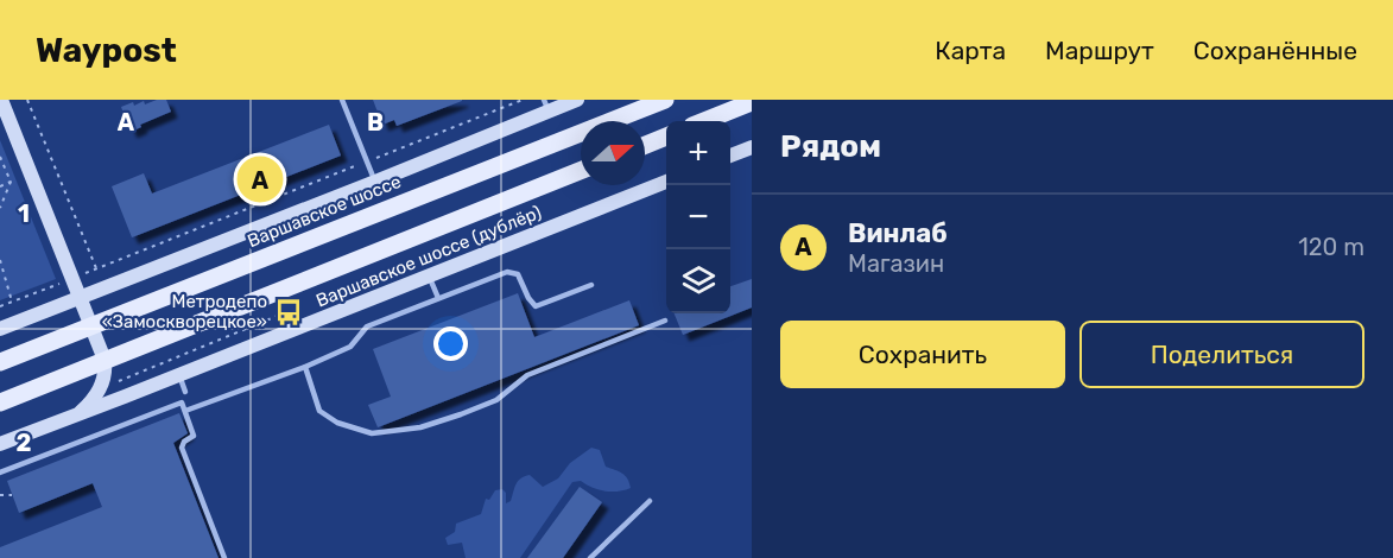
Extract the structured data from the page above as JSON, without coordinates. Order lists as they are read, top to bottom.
{
  "streets": {
    "main road": ["Варшавское шоссе"],
    "street": ["Варшавское шоссе (дублёр)"]
  },
  "places": {
    "bus stop": ["Метродепо «Замоскворецкое»"]
  },
  "north": "right",
  "page": {
    "header": "Waypost",
    "nav": ["Карта", "Маршрут", "Сохранённые"],
    "heading": "Рядом",
    "map_buttons": ["+", "−"],
    "pins": "A",
    "list": [
      {
        "mark": "A",
        "name": "Винлаб",
        "note": "Магазин",
        "value": "120 m"
      }
    ],
    "buttons": ["Сохранить", "Поделиться"]
  },
  "grid": {
    "columns": ["A", "B"],
    "rows": ["1", "2"]
  }
}
